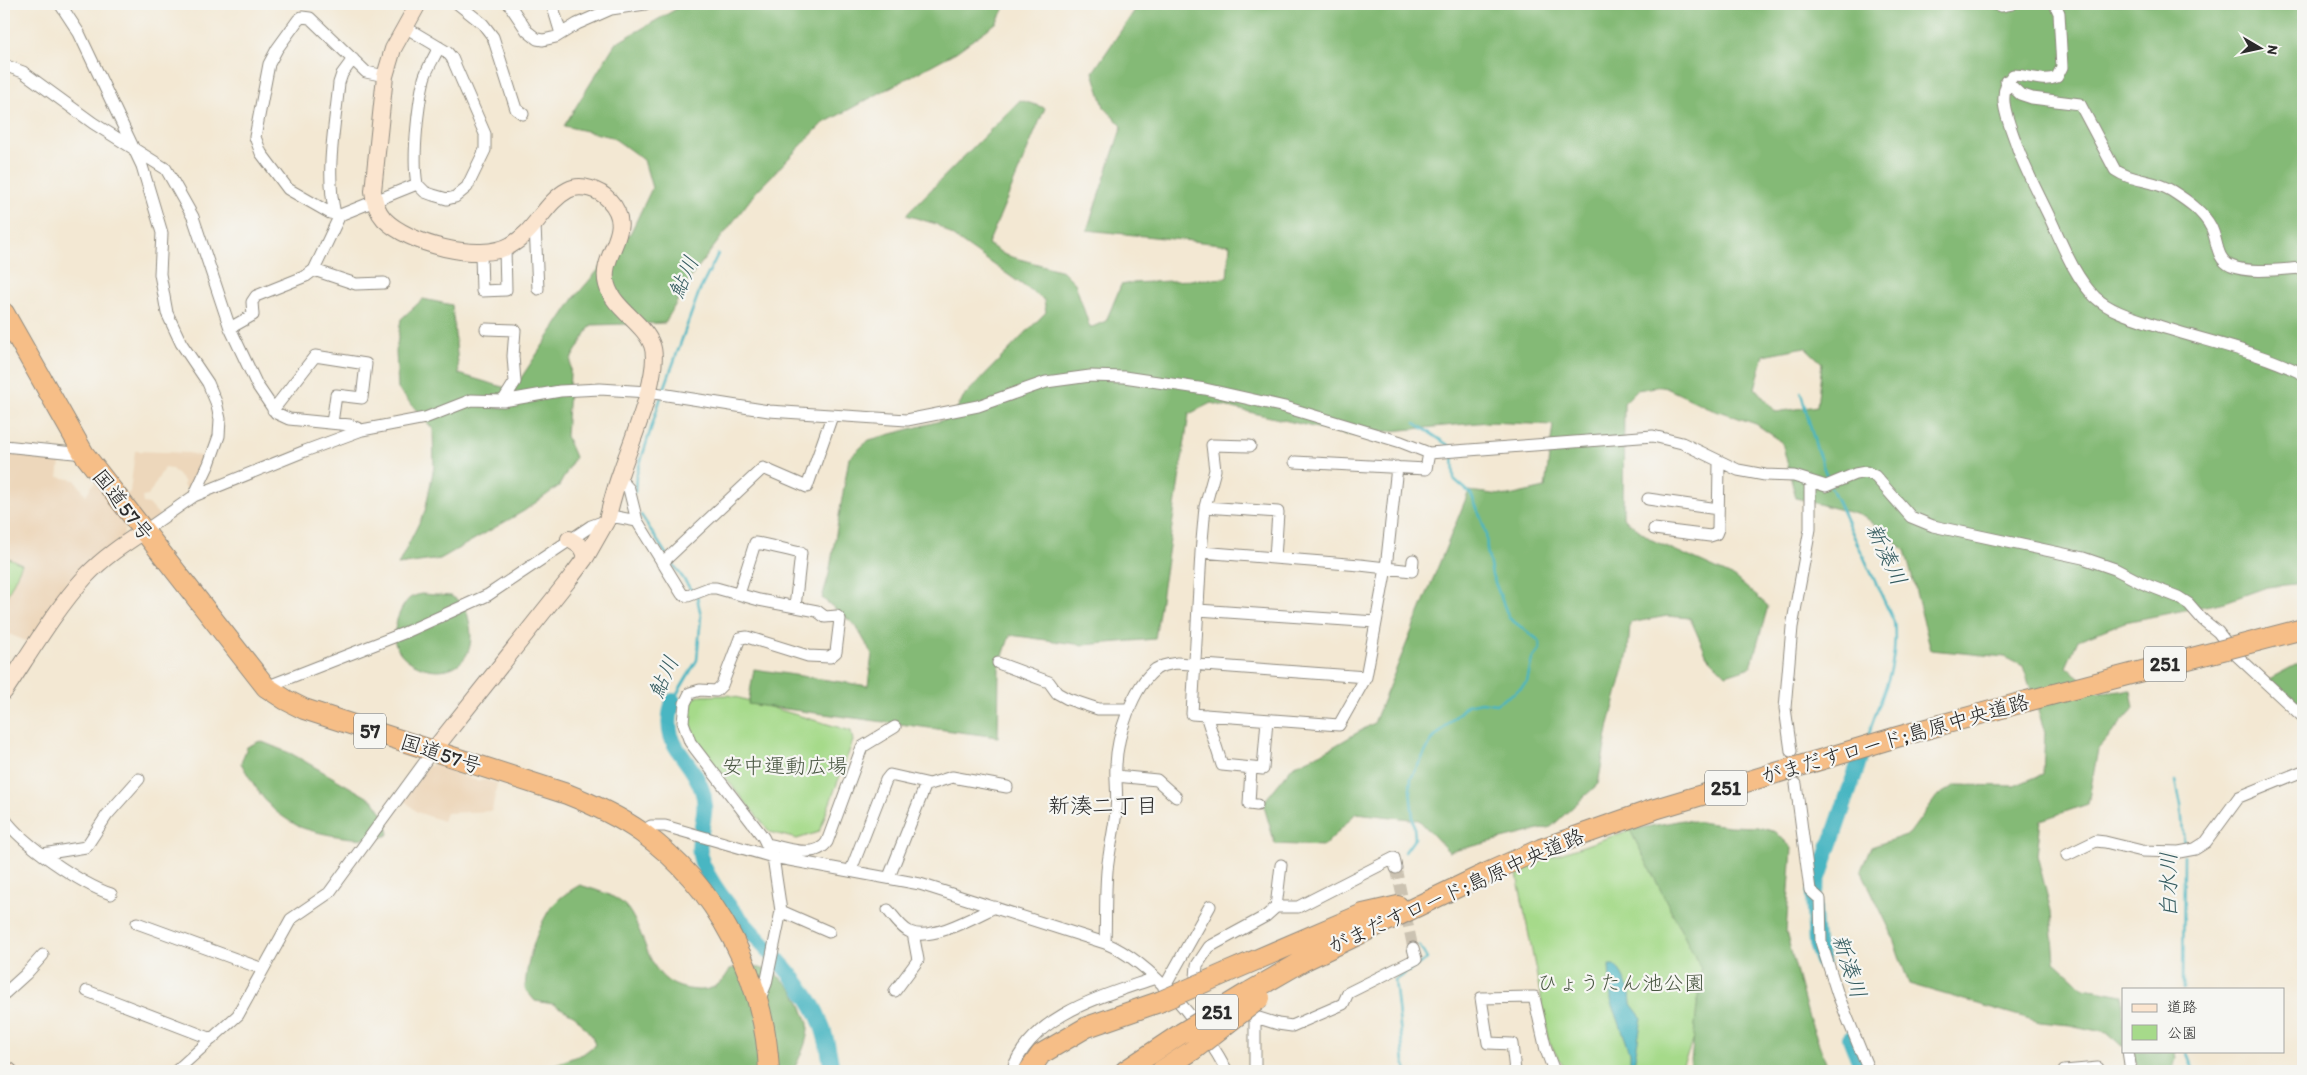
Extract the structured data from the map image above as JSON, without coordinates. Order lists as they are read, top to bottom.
{
  "streets": {
    "highway": [
      "国道57号",
      "251",
      "57",
      "がまだすロード;島原中央道路"
    ]
  },
  "districts": ["新湊二丁目"],
  "water": ["鮎川", "新湊川", "白水川"],
  "parks": ["安中運動広場", "ひょうたん池公園"],
  "legend": ["道路", "公園"],
  "north": "right"
}
